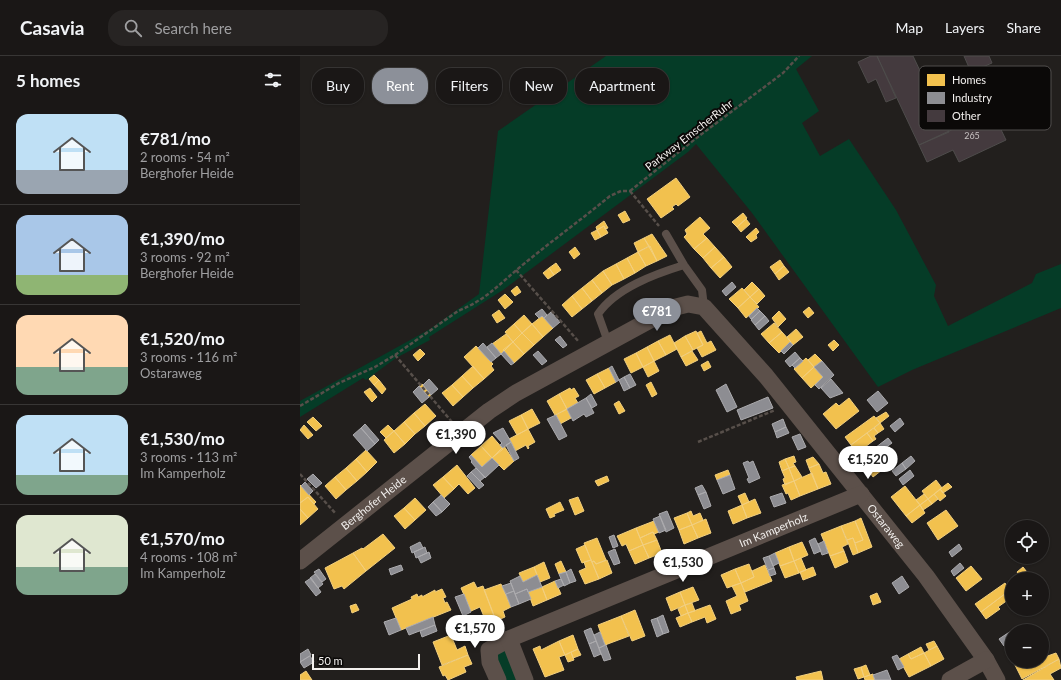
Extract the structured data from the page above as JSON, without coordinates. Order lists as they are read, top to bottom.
{
  "streets": {
    "street": ["Berghofer Heide", "Ostaraweg", "Im Kamperholz"],
    "path": ["Parkway EmscherRuhr"]
  },
  "crossings": [
    ["Berghofer Heide", "Ostaraweg"],
    ["Ostaraweg", "Im Kamperholz"]
  ],
  "house_numbers": ["265"],
  "legend": ["Homes", "Industry", "Other"],
  "scale_bar": "50 m",
  "page": {
    "header": "Casavia",
    "search": "Search here",
    "nav": ["Map", "Layers", "Share"],
    "heading": "5 homes",
    "chip": [
      "Buy",
      "Rent",
      "Filters",
      "New",
      "Apartment"
    ],
    "list": [
      {
        "name": "€781/mo",
        "note": "2 rooms · 54 m² · Berghofer Heide"
      },
      {
        "name": "€1,390/mo",
        "note": "3 rooms · 92 m² · Berghofer Heide"
      },
      {
        "name": "€1,520/mo",
        "note": "3 rooms · 116 m² · Ostaraweg"
      },
      {
        "name": "€1,530/mo",
        "note": "3 rooms · 113 m² · Im Kamperholz"
      },
      {
        "name": "€1,570/mo",
        "note": "4 rooms · 108 m² · Im Kamperholz"
      }
    ],
    "price": [
      "€781",
      "€1,390",
      "€1,520",
      "€1,530",
      "€1,570"
    ],
    "map_buttons": ["+", "−"],
    "scale": "50 m"
  }
}
